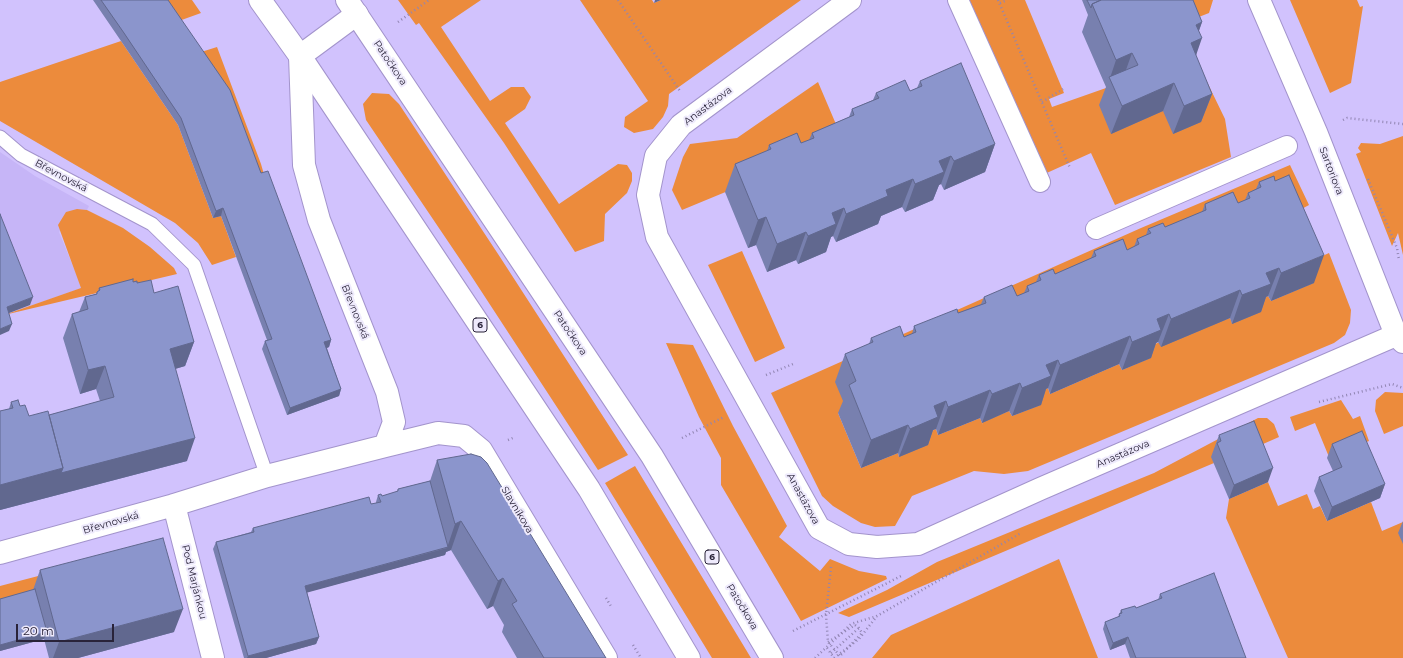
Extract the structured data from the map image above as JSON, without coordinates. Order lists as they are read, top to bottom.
{
  "streets": {
    "street": [
      "Patočkova",
      "Anastázova",
      "Sartoriova",
      "Břevnovská",
      "6",
      "Slavníkova",
      "Pod Marjánkou"
    ]
  },
  "crossings": [
    ["Patočkova", "Břevnovská"],
    ["Patočkova", "6"],
    ["Anastázova", "Sartoriova"],
    ["Břevnovská", "6"],
    ["Břevnovská", "Slavníkova"],
    ["Břevnovská", "Pod Marjánkou"]
  ],
  "scale_bar": "20 m"
}
